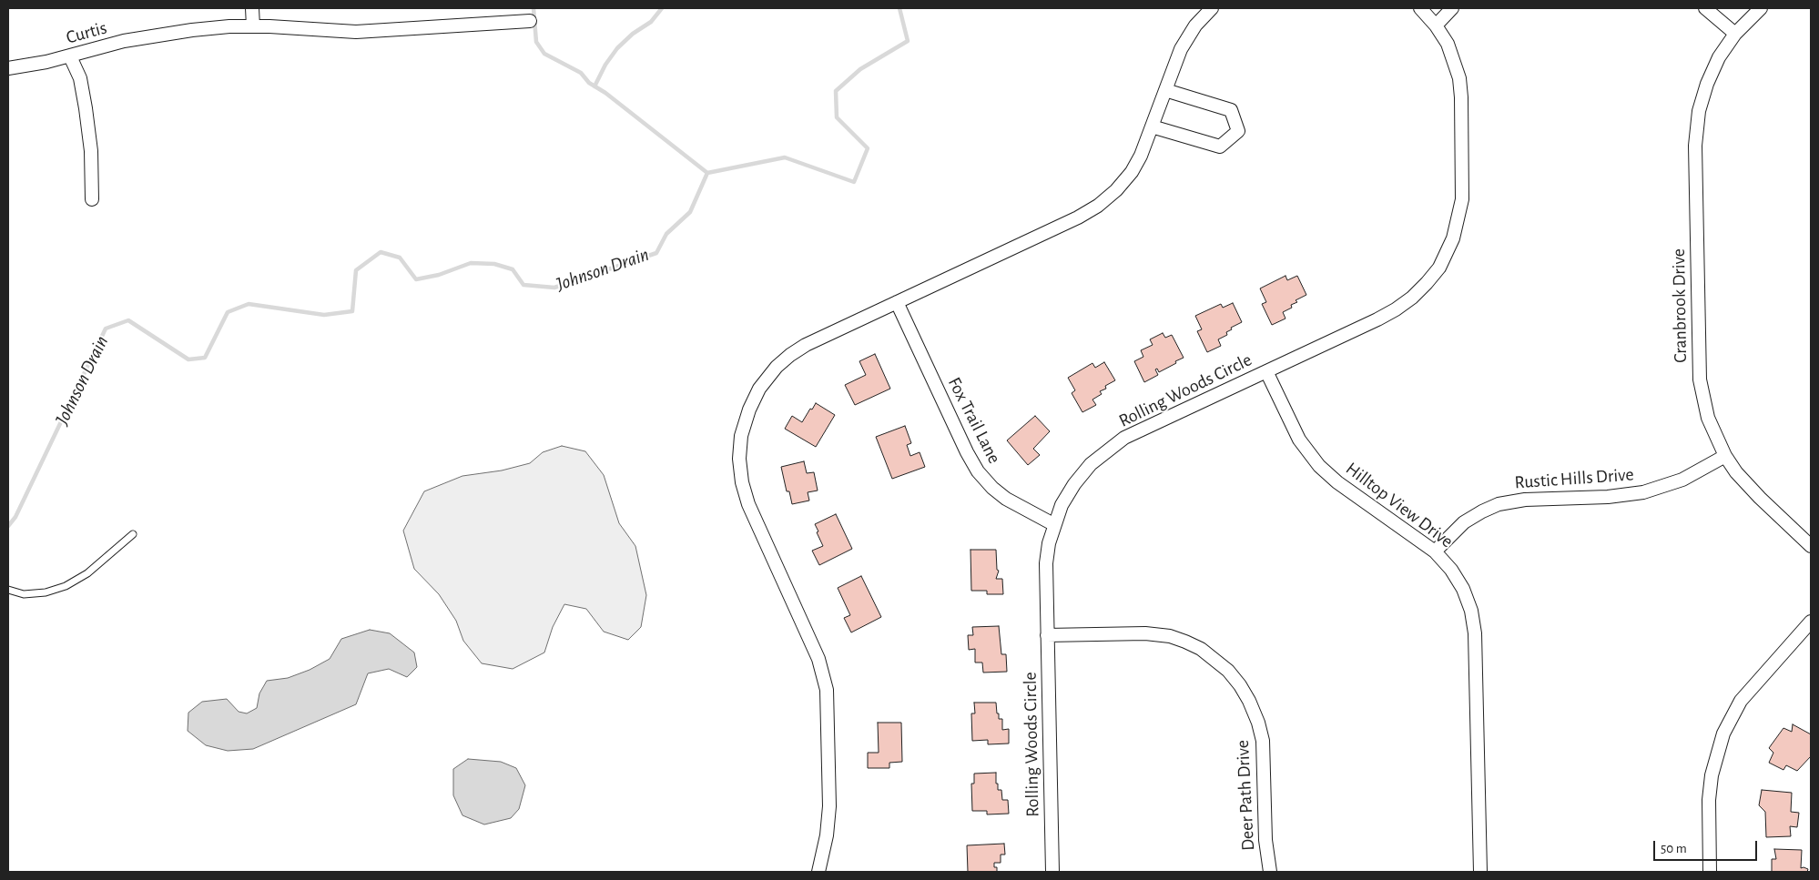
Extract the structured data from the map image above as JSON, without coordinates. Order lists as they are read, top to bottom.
{
  "streets": {
    "street": [
      "Curtis",
      "Cranbrook Drive",
      "Rolling Woods Circle",
      "Fox Trail Lane",
      "Rustic Hills Drive",
      "Hilltop View Drive",
      "Deer Path Drive"
    ]
  },
  "crossings": [
    ["Cranbrook Drive", "Rustic Hills Drive"],
    ["Rolling Woods Circle", "Fox Trail Lane"],
    ["Rolling Woods Circle", "Hilltop View Drive"],
    ["Rolling Woods Circle", "Deer Path Drive"],
    ["Rustic Hills Drive", "Hilltop View Drive"]
  ],
  "water": ["Johnson Drain"],
  "scale_bar": "50 m"
}
